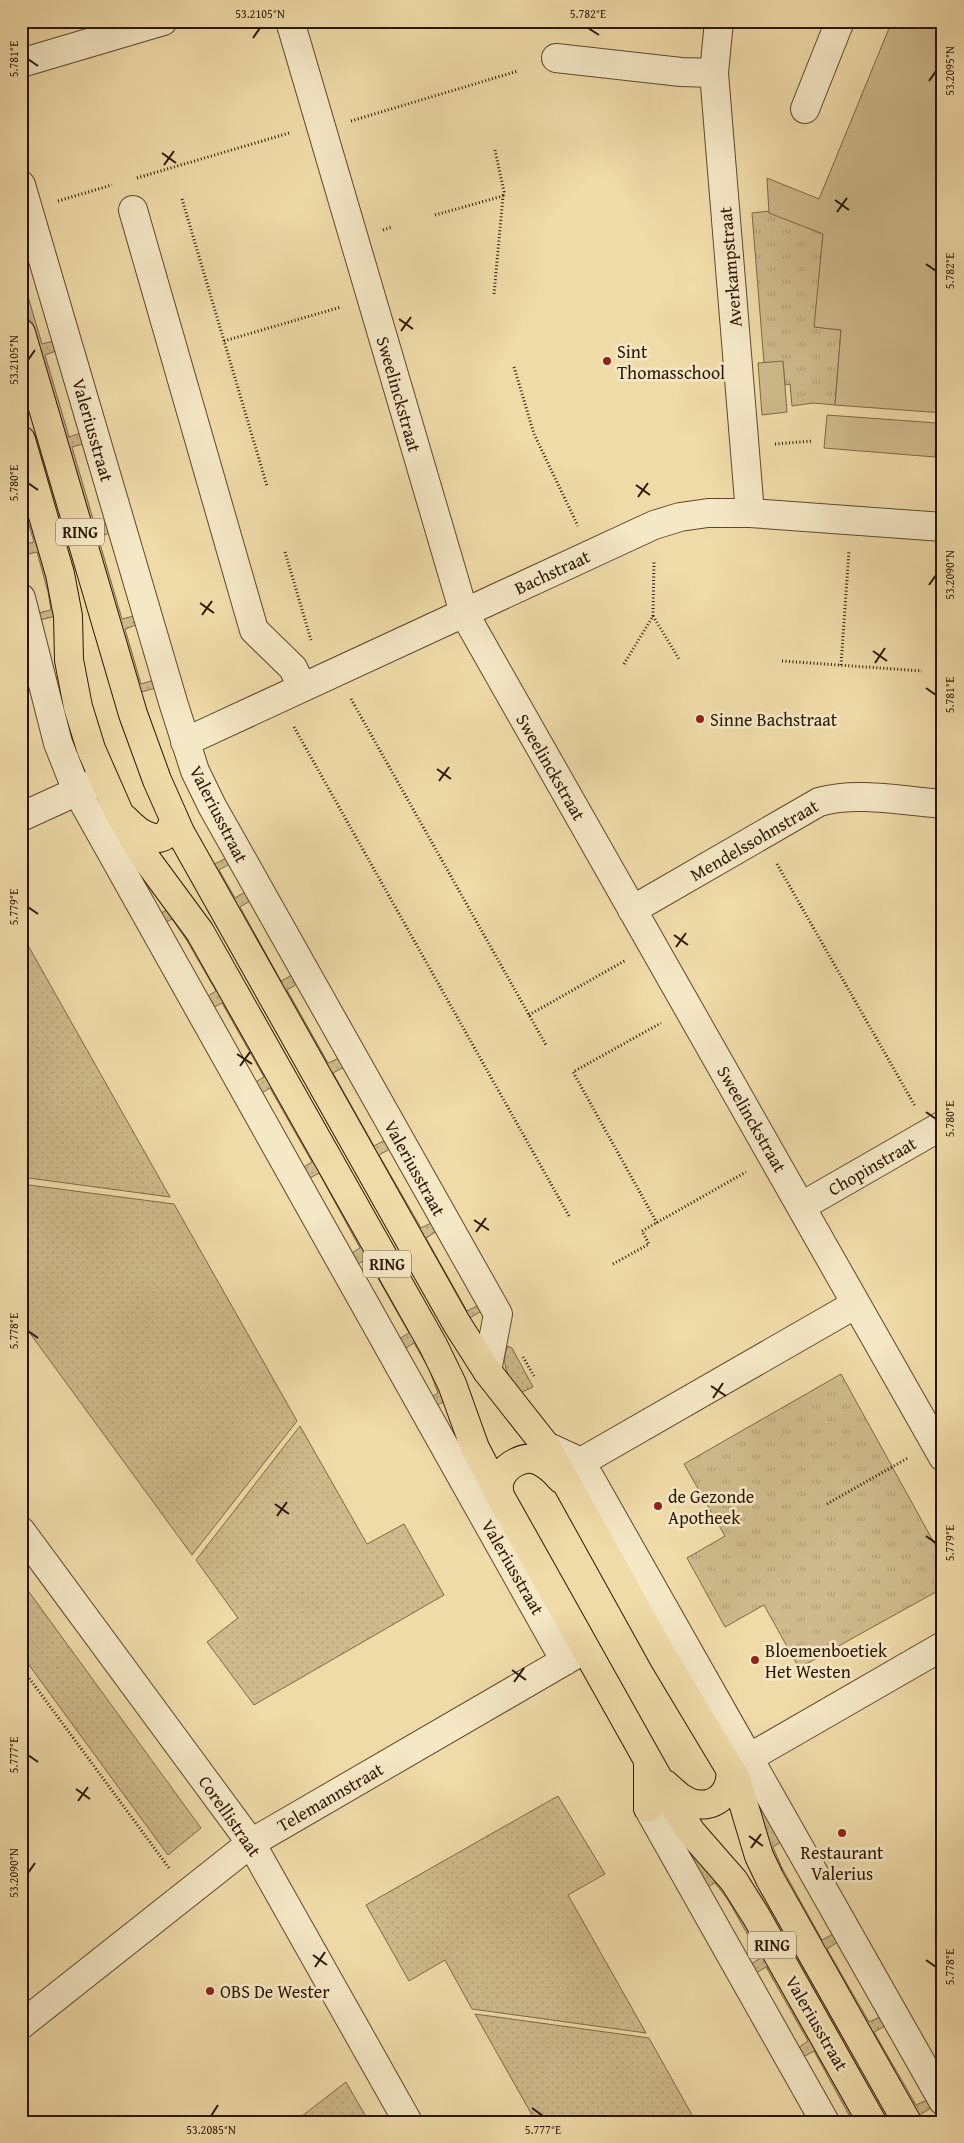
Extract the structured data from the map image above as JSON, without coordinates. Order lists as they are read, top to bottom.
{
  "streets": {
    "main road": ["Valeriusstraat", "RING"],
    "street": [
      "Averkampstraat",
      "Sweelinckstraat",
      "Bachstraat",
      "Mendelssohnstraat",
      "Chopinstraat",
      "Telemannstraat",
      "Corellistraat"
    ]
  },
  "crossings": [
    ["Averkampstraat", "Bachstraat"],
    ["Sweelinckstraat", "Bachstraat"],
    ["Sweelinckstraat", "Mendelssohnstraat"],
    ["Sweelinckstraat", "Chopinstraat"],
    ["Valeriusstraat", "Bachstraat"],
    ["Valeriusstraat", "Telemannstraat"],
    ["Telemannstraat", "Corellistraat"]
  ],
  "places": [
    "Sint Thomasschool",
    "Sinne Bachstraat",
    "de Gezonde Apotheek",
    "Bloemenboetiek Het Westen",
    "Restaurant Valerius",
    "OBS De Wester"
  ],
  "coordinates": [
    "53.2105°N",
    "5.782°E",
    "5.781°E",
    "53.2095°N",
    "5.780°E",
    "53.2090°N",
    "5.779°E",
    "5.778°E",
    "5.777°E",
    "53.2085°N"
  ]
}
